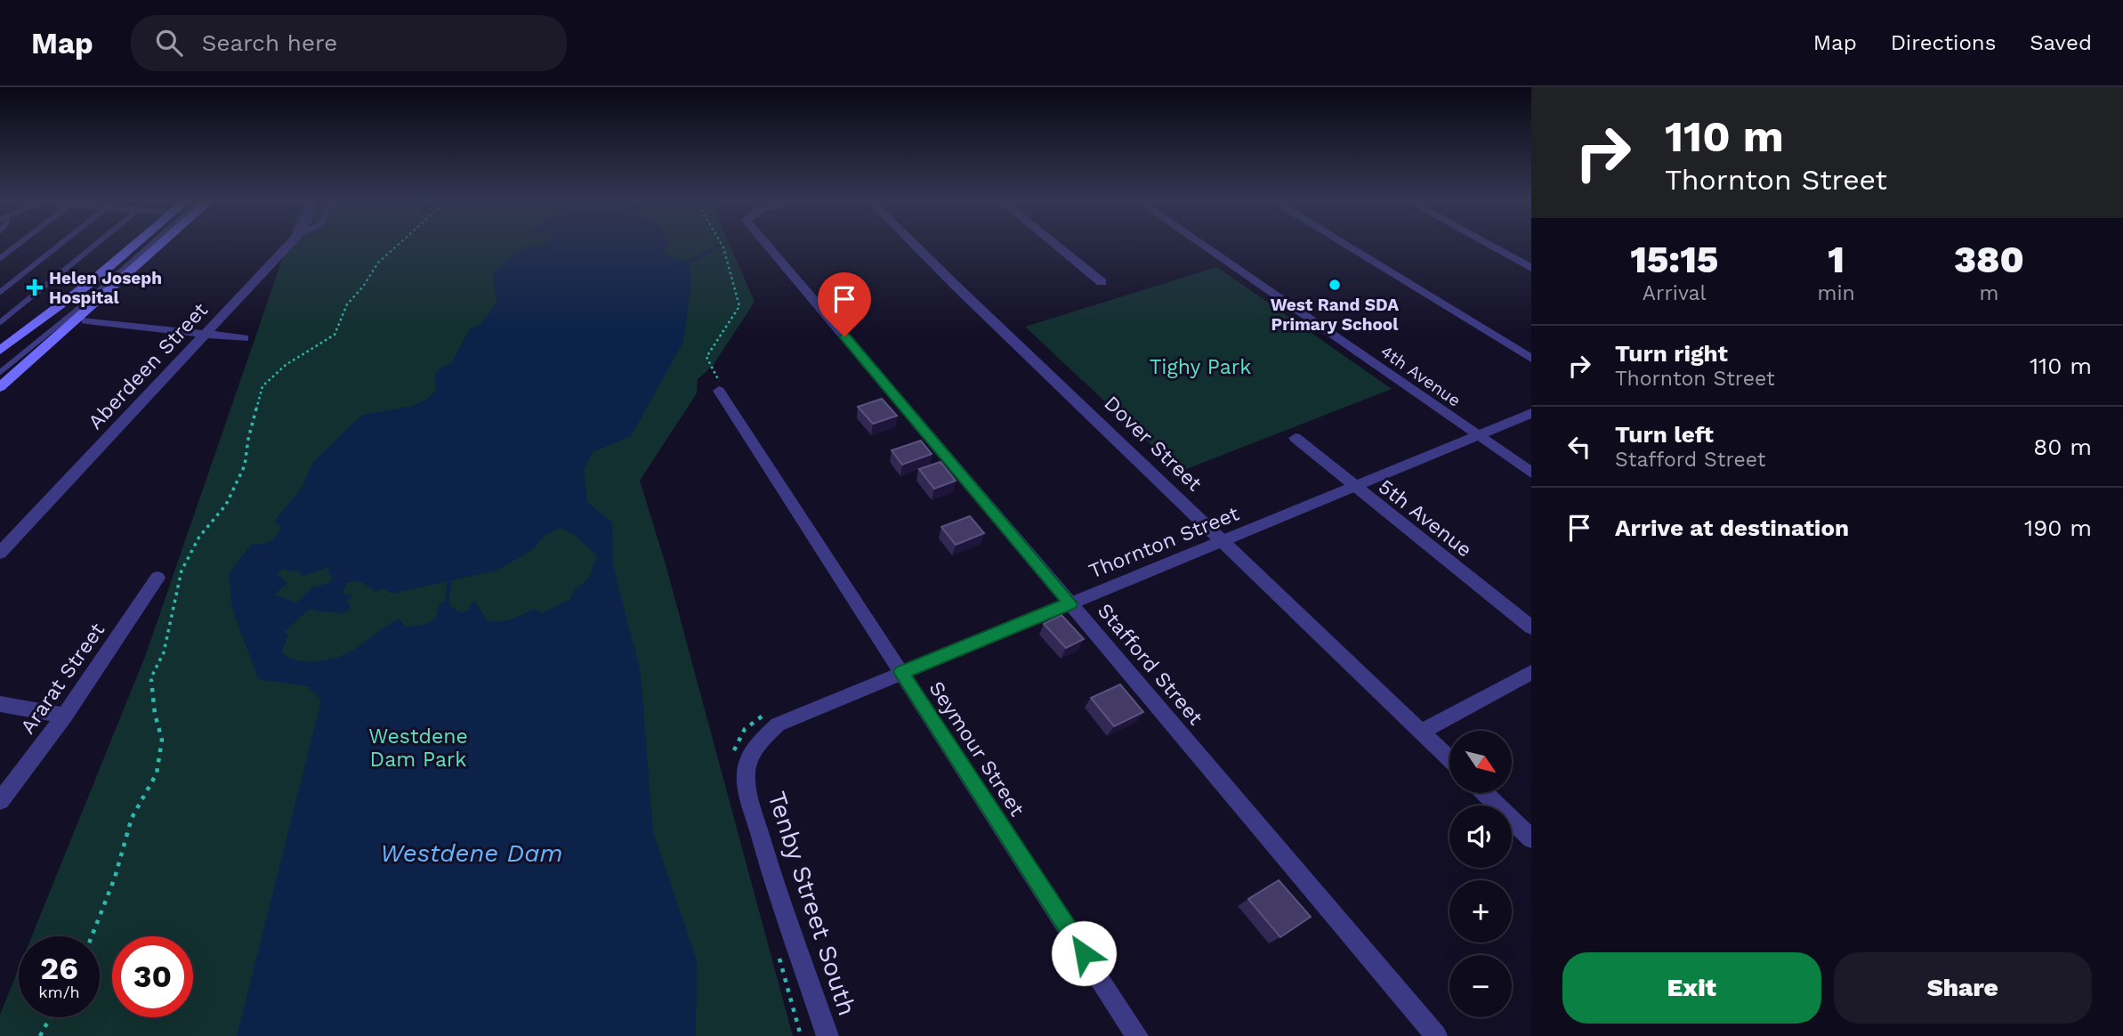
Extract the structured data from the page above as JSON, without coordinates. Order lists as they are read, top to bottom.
{
  "streets": {
    "street": [
      "Aberdeen Street",
      "4th Avenue",
      "Dover Street",
      "5th Avenue",
      "Thornton Street",
      "Stafford Street",
      "Ararat Street",
      "Seymour Street",
      "Tenby Street South"
    ]
  },
  "crossings": [
    ["4th Avenue", "Thornton Street"],
    ["Dover Street", "Thornton Street"],
    ["5th Avenue", "Thornton Street"],
    ["Thornton Street", "Stafford Street"],
    ["Thornton Street", "Seymour Street"],
    ["Thornton Street", "Tenby Street South"]
  ],
  "water": ["Westdene Dam"],
  "parks": ["Tighy Park", "Westdene Dam Park"],
  "places": {
    "other": ["West Rand SDA Primary School"],
    "health": ["Helen Joseph Hospital"]
  },
  "north": "bottom right",
  "page": {
    "header": "Map",
    "search": "Search here",
    "nav": ["Map", "Directions", "Saved"],
    "turn": ["110 m", "Thornton Street"],
    "eta": [
      "15:15",
      "Arrival",
      "1",
      "min",
      "380",
      "m"
    ],
    "list": [
      {
        "name": "Turn right",
        "note": "Thornton Street",
        "value": "110 m"
      },
      {
        "name": "Turn left",
        "note": "Stafford Street",
        "value": "80 m"
      },
      {
        "name": "Arrive at destination",
        "value": "190 m"
      }
    ],
    "map_buttons": ["+", "−"],
    "speed": "26 km/h",
    "limit": "30",
    "buttons": ["Exit", "Share"]
  }
}
